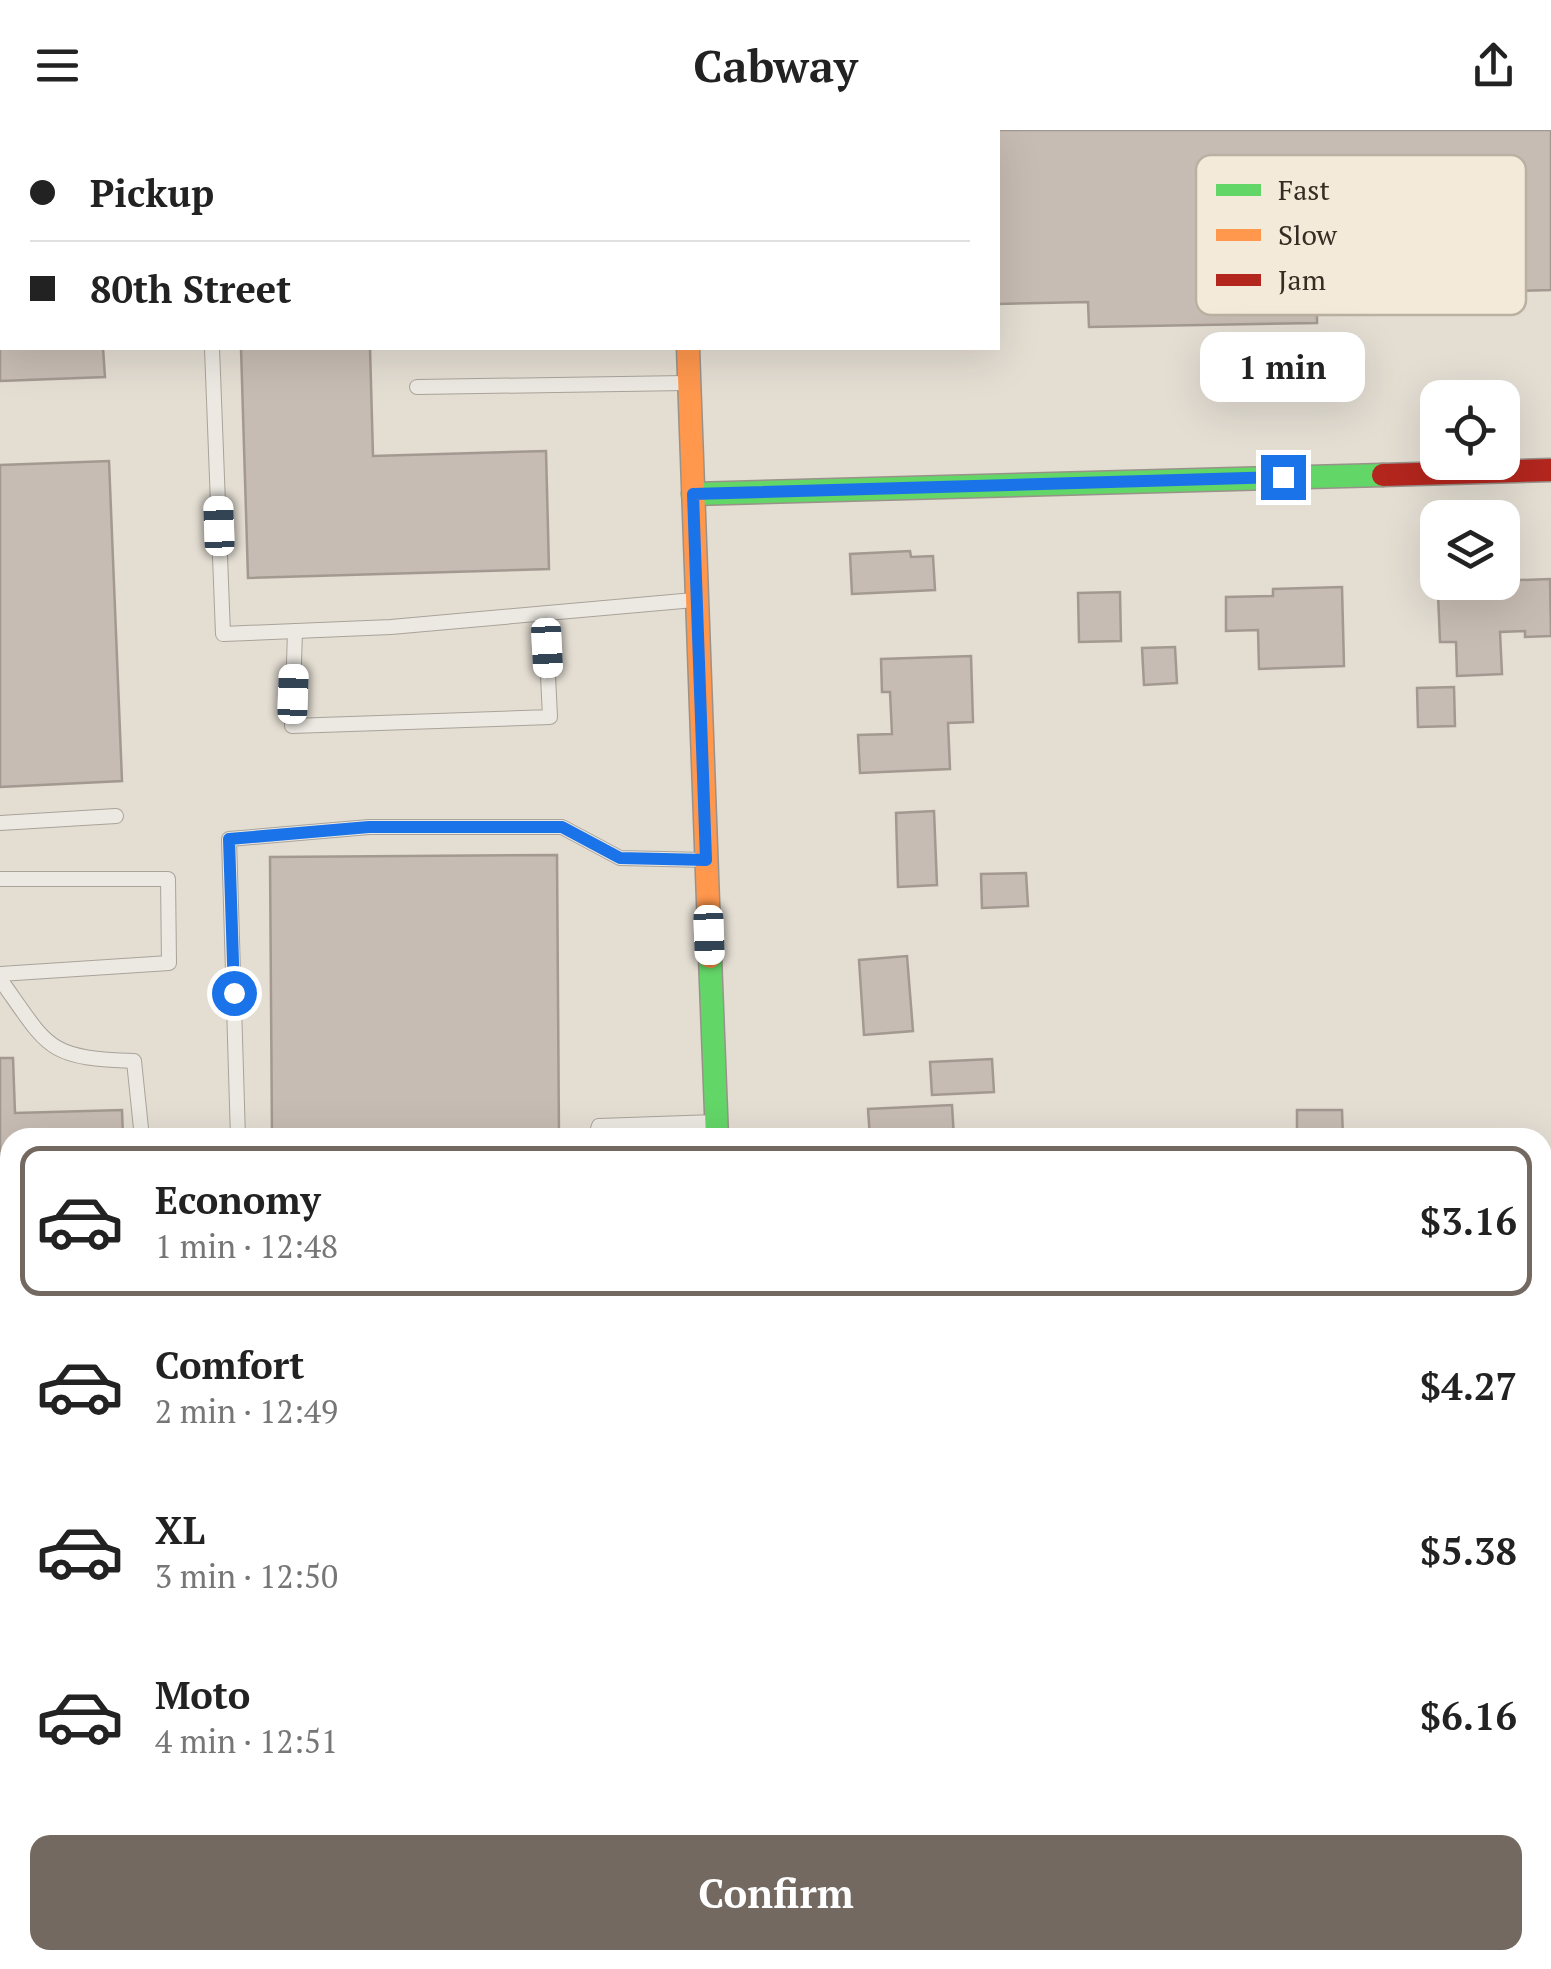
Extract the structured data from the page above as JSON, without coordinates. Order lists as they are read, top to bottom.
{
  "legend": ["Fast", "Slow", "Jam"],
  "page": {
    "header": "Cabway",
    "banner": ["Pickup", "80th Street"],
    "bubble": "1 min",
    "list": [
      {
        "name": "Economy",
        "note": "1 min · 12:48",
        "value": "$3.16"
      },
      {
        "name": "Comfort",
        "note": "2 min · 12:49",
        "value": "$4.27"
      },
      {
        "name": "XL",
        "note": "3 min · 12:50",
        "value": "$5.38"
      },
      {
        "name": "Moto",
        "note": "4 min · 12:51",
        "value": "$6.16"
      }
    ],
    "buttons": "Confirm"
  }
}
